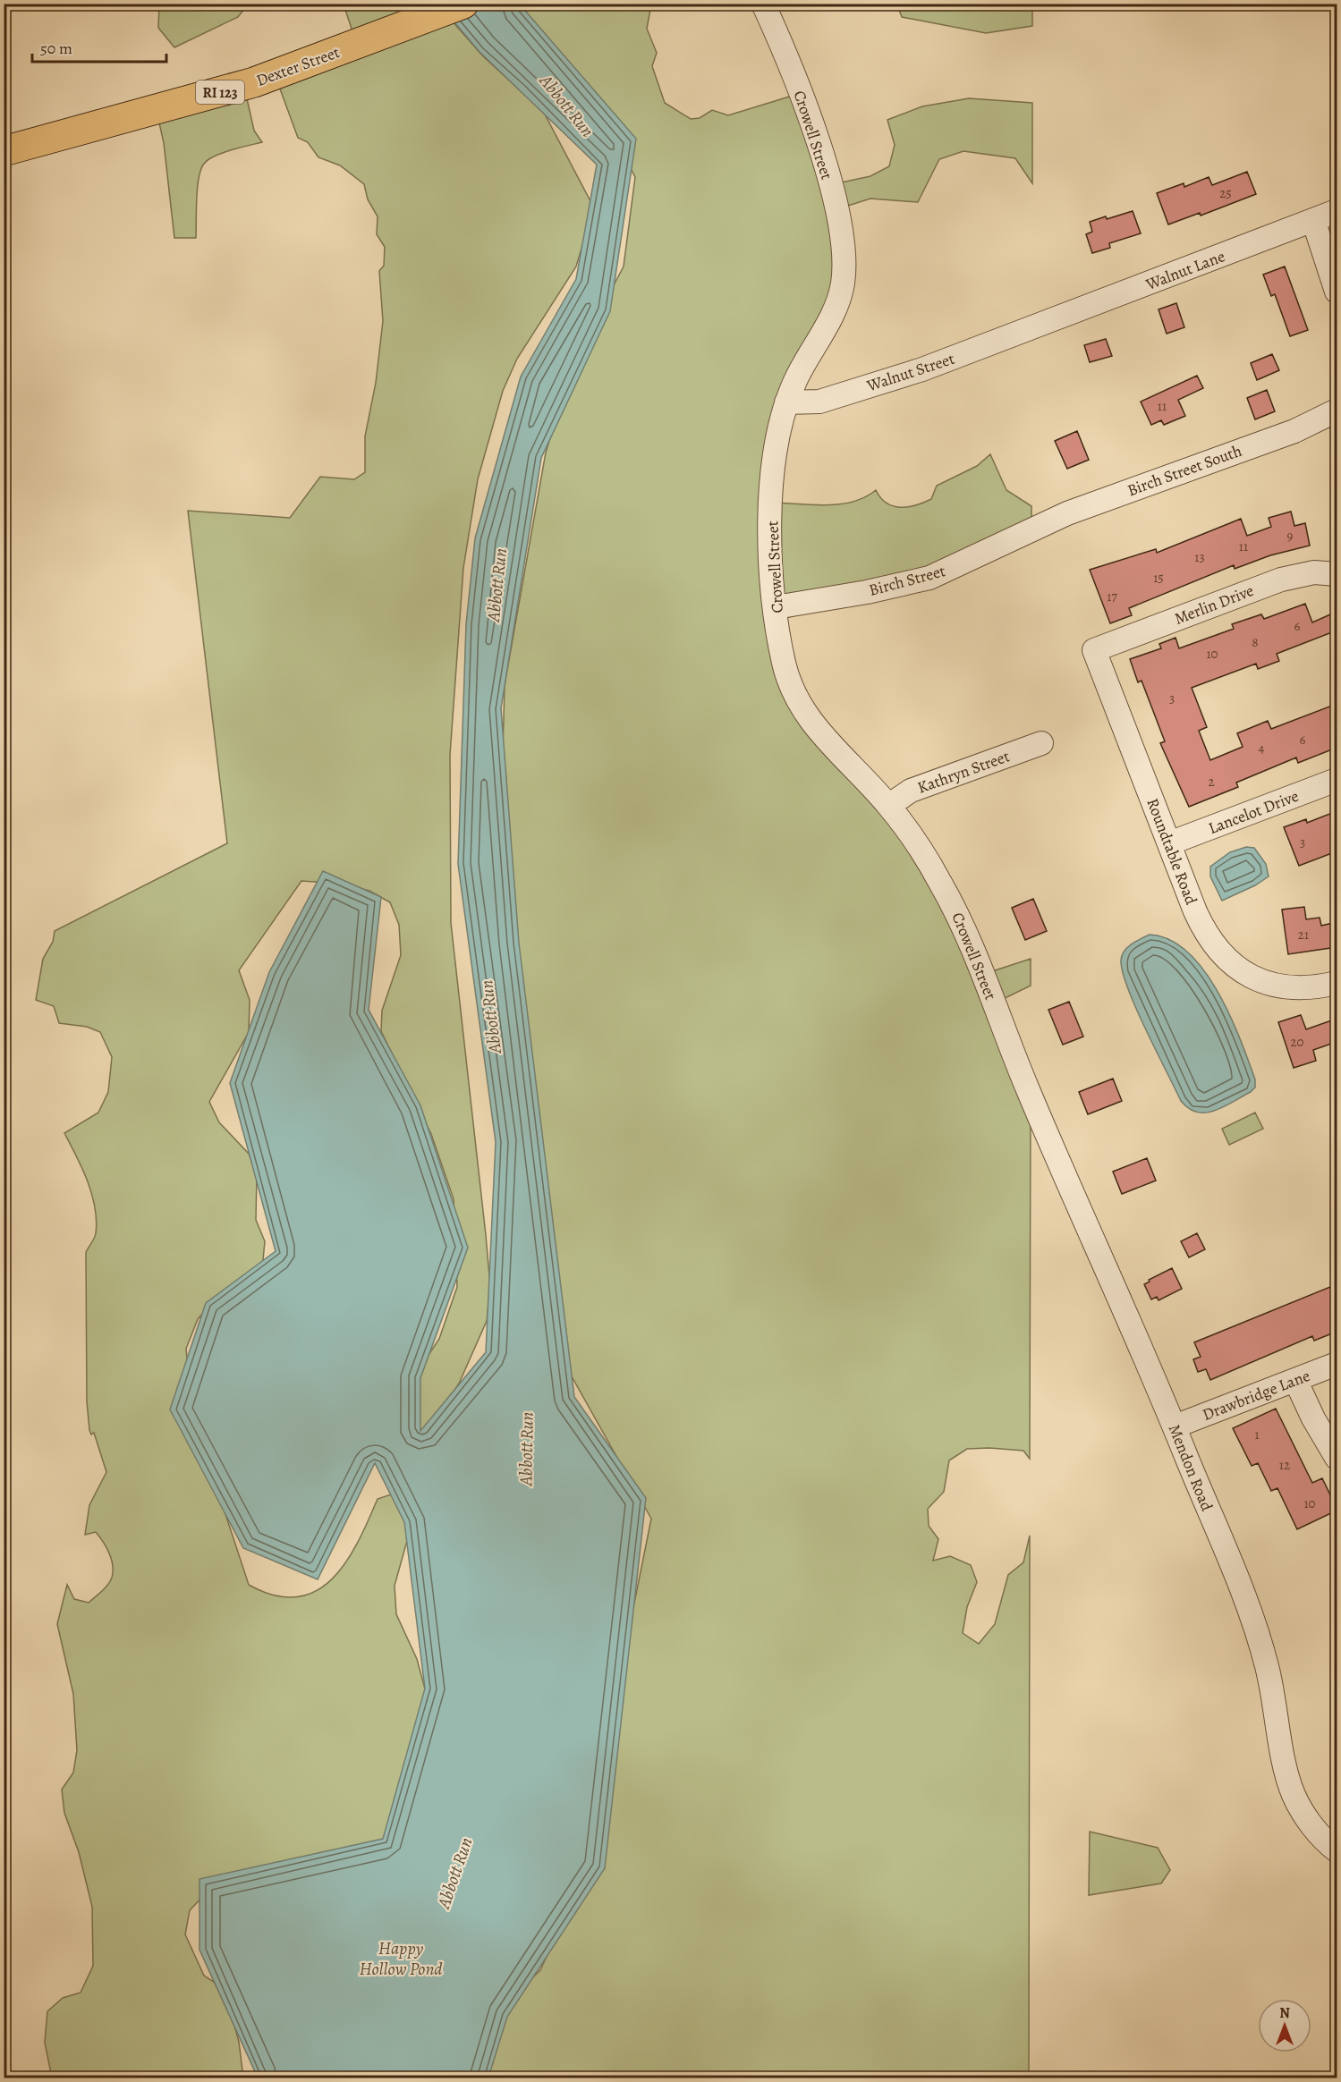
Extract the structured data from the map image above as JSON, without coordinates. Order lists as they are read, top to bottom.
{
  "streets": {
    "main road": ["Dexter Street", "RI 123"],
    "street": [
      "Crowell Street",
      "Walnut Lane",
      "Walnut Street",
      "Birch Street South",
      "Birch Street",
      "Merlin Drive",
      "Kathryn Street",
      "Lancelot Drive",
      "Roundtable Road",
      "Drawbridge Lane",
      "Mendon Road"
    ]
  },
  "crossings": [
    ["Crowell Street", "Walnut Street"],
    ["Crowell Street", "Birch Street"],
    ["Crowell Street", "Kathryn Street"],
    ["Crowell Street", "Mendon Road"],
    ["Walnut Lane", "Walnut Street"],
    ["Birch Street South", "Birch Street"],
    ["Merlin Drive", "Roundtable Road"],
    ["Lancelot Drive", "Roundtable Road"],
    ["Drawbridge Lane", "Mendon Road"]
  ],
  "water": ["Abbott Run", "Happy Hollow Pond"],
  "house_numbers": [
    "25",
    "11",
    "9",
    "11",
    "13",
    "15",
    "17",
    "6",
    "8",
    "10",
    "3",
    "6",
    "4",
    "2",
    "3",
    "21",
    "20",
    "1",
    "12",
    "10"
  ],
  "scale_bar": "50 m",
  "north": "top"
}
